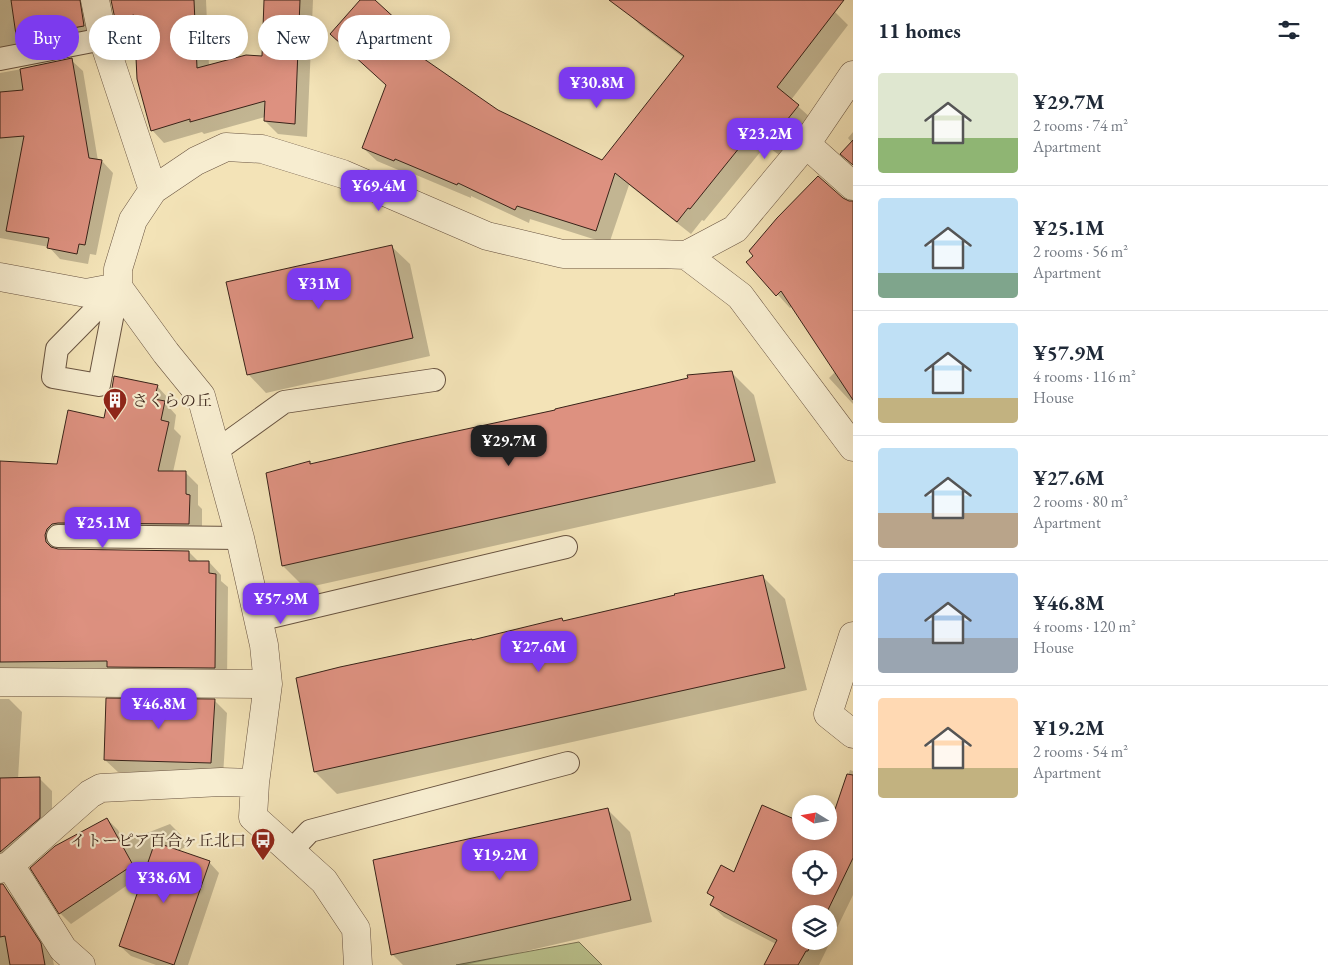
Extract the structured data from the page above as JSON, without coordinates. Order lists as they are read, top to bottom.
{
  "places": {
    "building": ["さくらの丘"],
    "bus stop": ["イトーピア百合ヶ丘北口"]
  },
  "north": "left",
  "page": {
    "heading": "11 homes",
    "chip": [
      "Buy",
      "Rent",
      "Filters",
      "New",
      "Apartment"
    ],
    "list": [
      {
        "name": "¥29.7M",
        "note": "2 rooms · 74 m² · Apartment"
      },
      {
        "name": "¥25.1M",
        "note": "2 rooms · 56 m² · Apartment"
      },
      {
        "name": "¥57.9M",
        "note": "4 rooms · 116 m² · House"
      },
      {
        "name": "¥27.6M",
        "note": "2 rooms · 80 m² · Apartment"
      },
      {
        "name": "¥46.8M",
        "note": "4 rooms · 120 m² · House"
      },
      {
        "name": "¥19.2M",
        "note": "2 rooms · 54 m² · Apartment"
      }
    ],
    "price": [
      "¥30.8M",
      "¥23.2M",
      "¥69.4M",
      "¥31M",
      "¥29.7M",
      "¥25.1M",
      "¥57.9M",
      "¥27.6M",
      "¥46.8M",
      "¥19.2M",
      "¥38.6M"
    ]
  }
}
